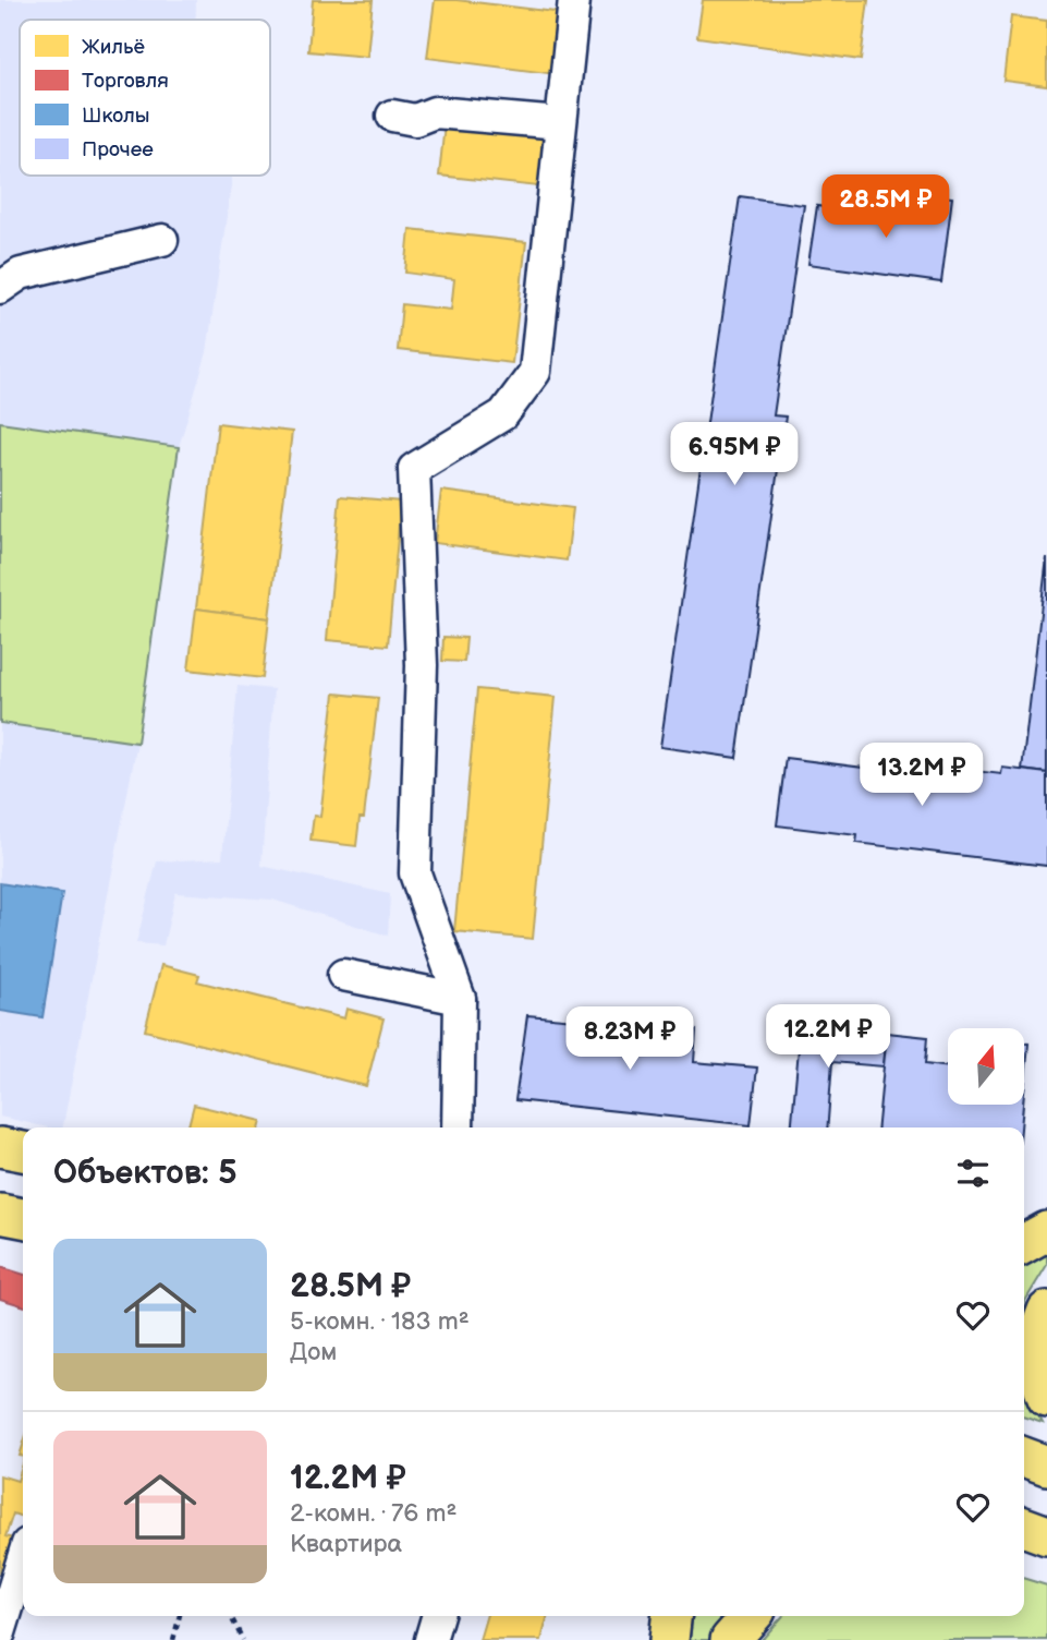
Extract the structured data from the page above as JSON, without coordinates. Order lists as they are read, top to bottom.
{
  "legend": [
    "Жильё",
    "Торговля",
    "Школы",
    "Прочее"
  ],
  "north": "top",
  "page": {
    "price": [
      "28.5M ₽",
      "6.95M ₽",
      "13.2M ₽",
      "12.2M ₽",
      "8.23M ₽"
    ],
    "heading": "Объектов: 5",
    "list": [
      {
        "name": "28.5M ₽",
        "note": "5-комн. · 183 m² · Дом"
      },
      {
        "name": "12.2M ₽",
        "note": "2-комн. · 76 m² · Квартира"
      }
    ]
  }
}
